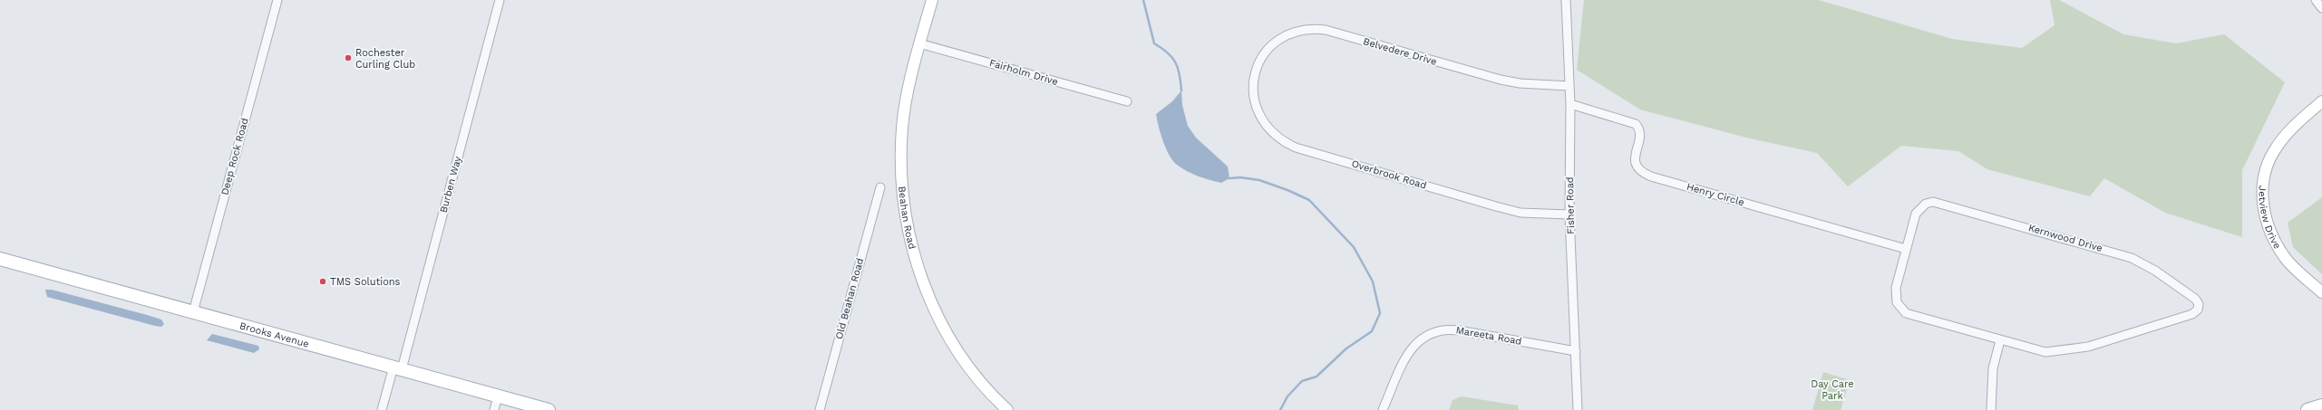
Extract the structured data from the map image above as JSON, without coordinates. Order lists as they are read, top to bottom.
{
  "streets": {
    "main road": ["Brooks Avenue"],
    "street": [
      "Belvedere Drive",
      "Fairholm Drive",
      "Deep Rock Road",
      "Overbrook Road",
      "Burben Way",
      "Henry Circle",
      "Fisher Road",
      "Jetview Drive",
      "Beahan Road",
      "Kernwood Drive",
      "Old Beahan Road",
      "Mareeta Road"
    ]
  },
  "crossings": [
    ["Belvedere Drive", "Overbrook Road"],
    ["Belvedere Drive", "Fisher Road"],
    ["Fairholm Drive", "Beahan Road"],
    ["Deep Rock Road", "Brooks Avenue"],
    ["Overbrook Road", "Fisher Road"],
    ["Burben Way", "Brooks Avenue"],
    ["Henry Circle", "Fisher Road"],
    ["Henry Circle", "Kernwood Drive"],
    ["Fisher Road", "Mareeta Road"]
  ],
  "parks": ["Day Care Park"],
  "places": ["Rochester Curling Club", "TMS Solutions"]
}
